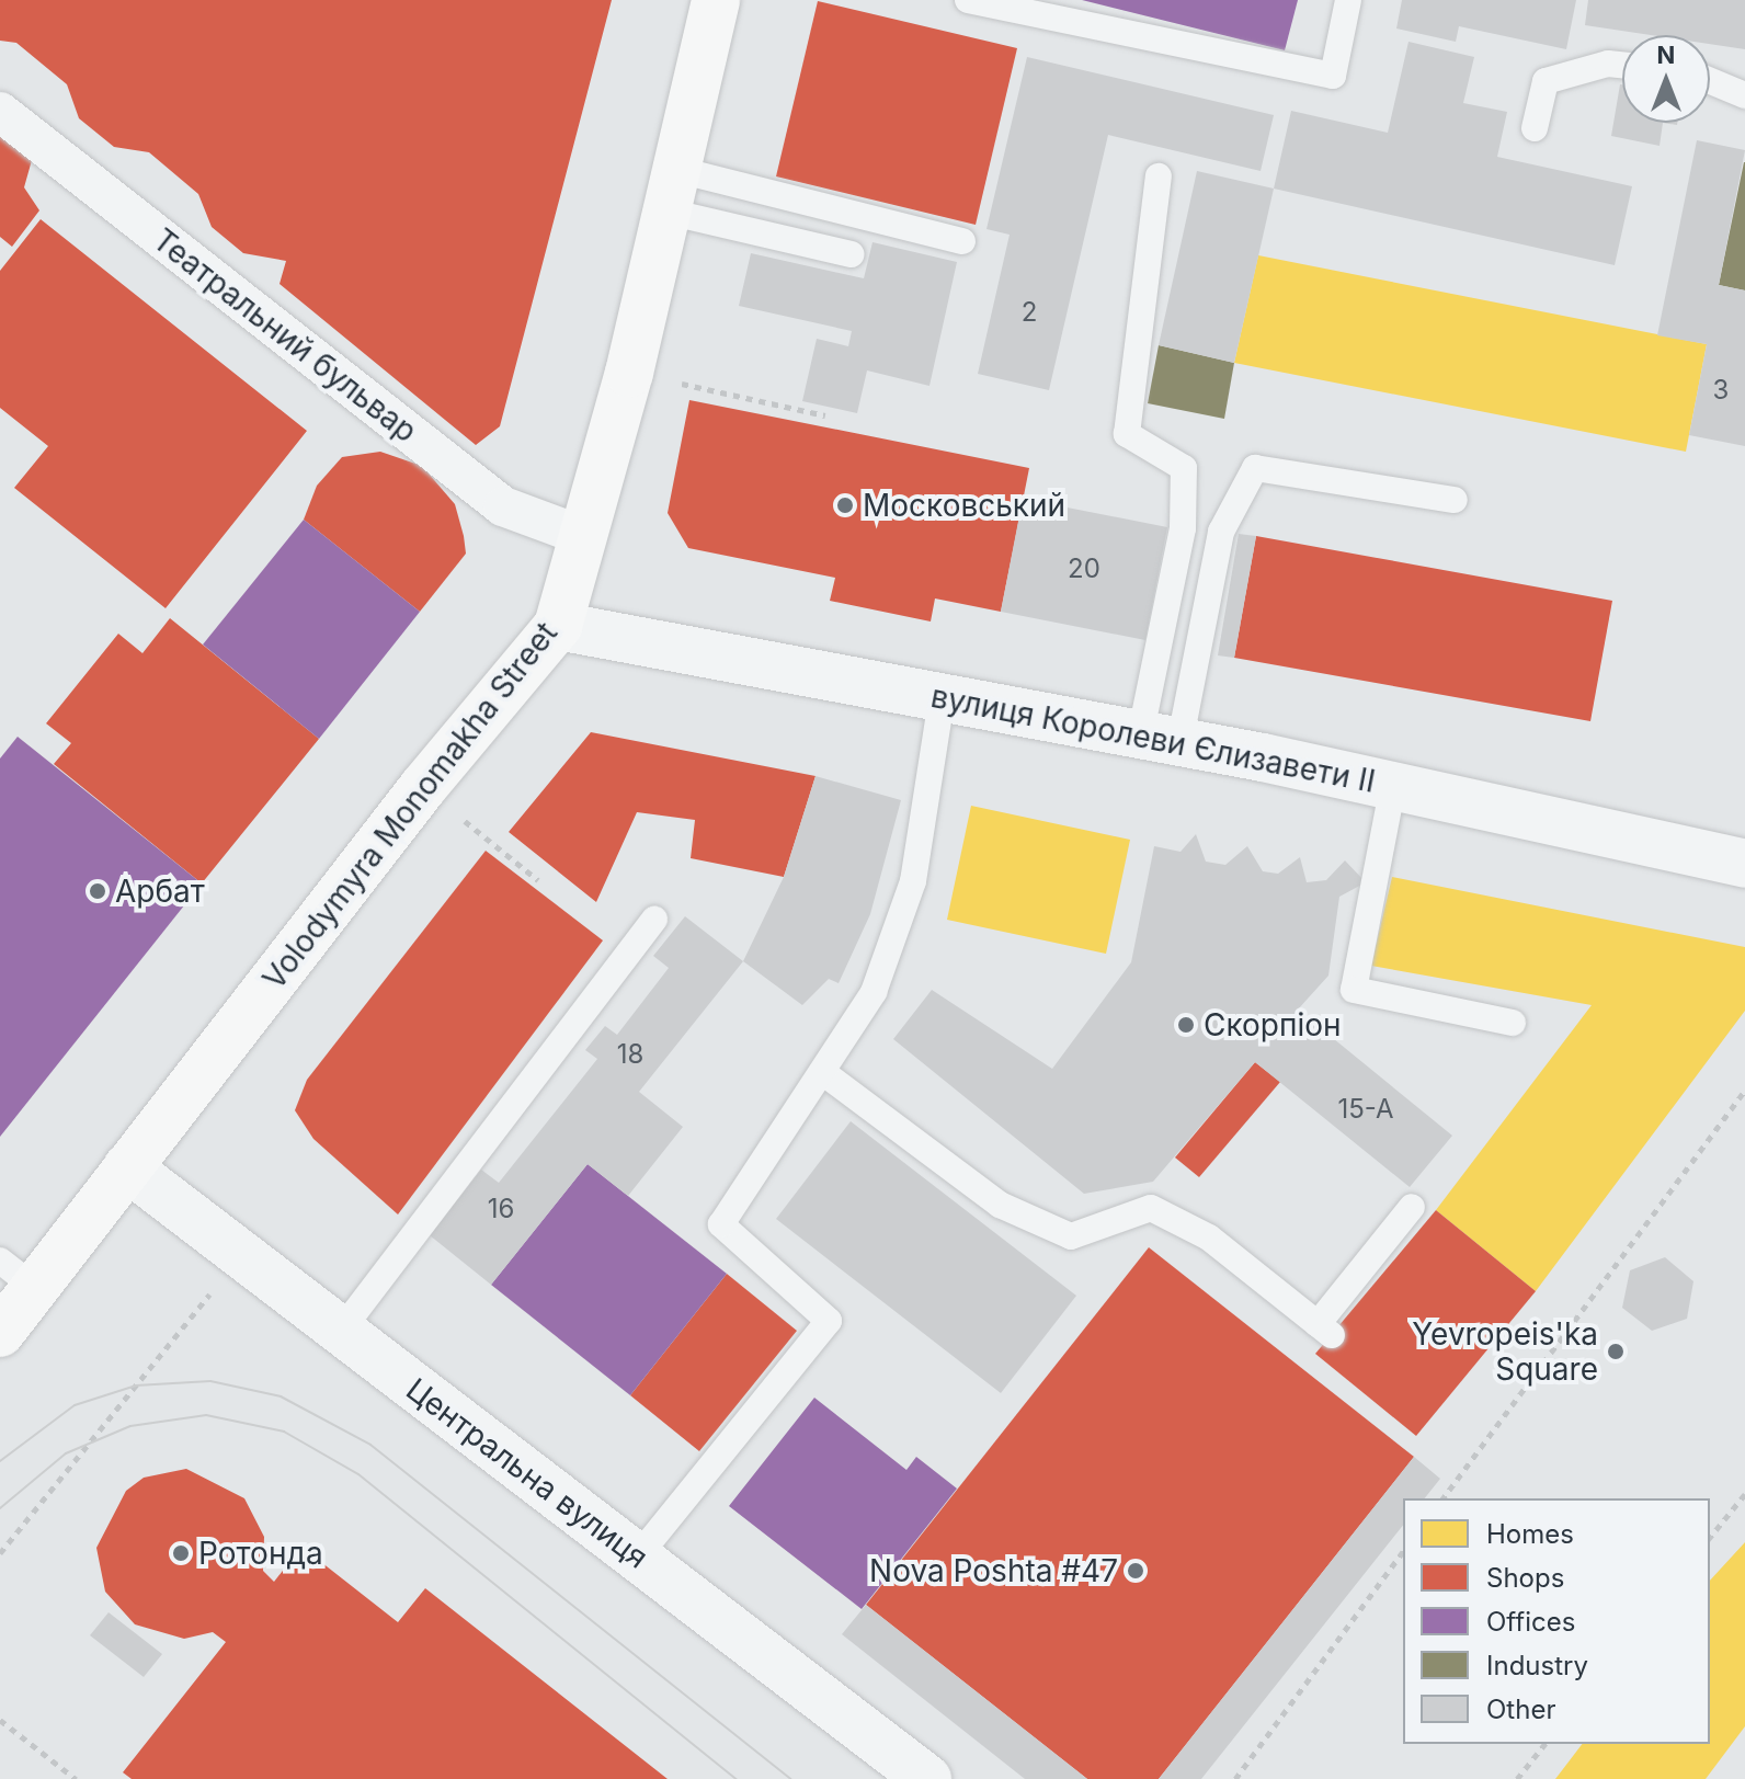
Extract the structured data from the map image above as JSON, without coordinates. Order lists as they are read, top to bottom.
{
  "streets": {
    "main road": ["Volodymyra Monomakha Street"],
    "street": ["Театральний бульвар", "вулиця Королеви Єлизавети ІІ", "Центральна вулиця"]
  },
  "crossings": [
    ["Театральний бульвар", "Volodymyra Monomakha Street"],
    ["вулиця Королеви Єлизавети ІІ", "Volodymyra Monomakha Street"],
    ["Volodymyra Monomakha Street", "Центральна вулиця"]
  ],
  "places": [
    "Московський",
    "Арбат",
    "Скорпіон",
    "Yevropeis'ka Square",
    "Ротонда",
    "Nova Poshta #47"
  ],
  "house_numbers": [
    "2",
    "3",
    "20",
    "18",
    "15-А",
    "16"
  ],
  "legend": [
    "Homes",
    "Shops",
    "Offices",
    "Industry",
    "Other"
  ],
  "north": "top"
}
